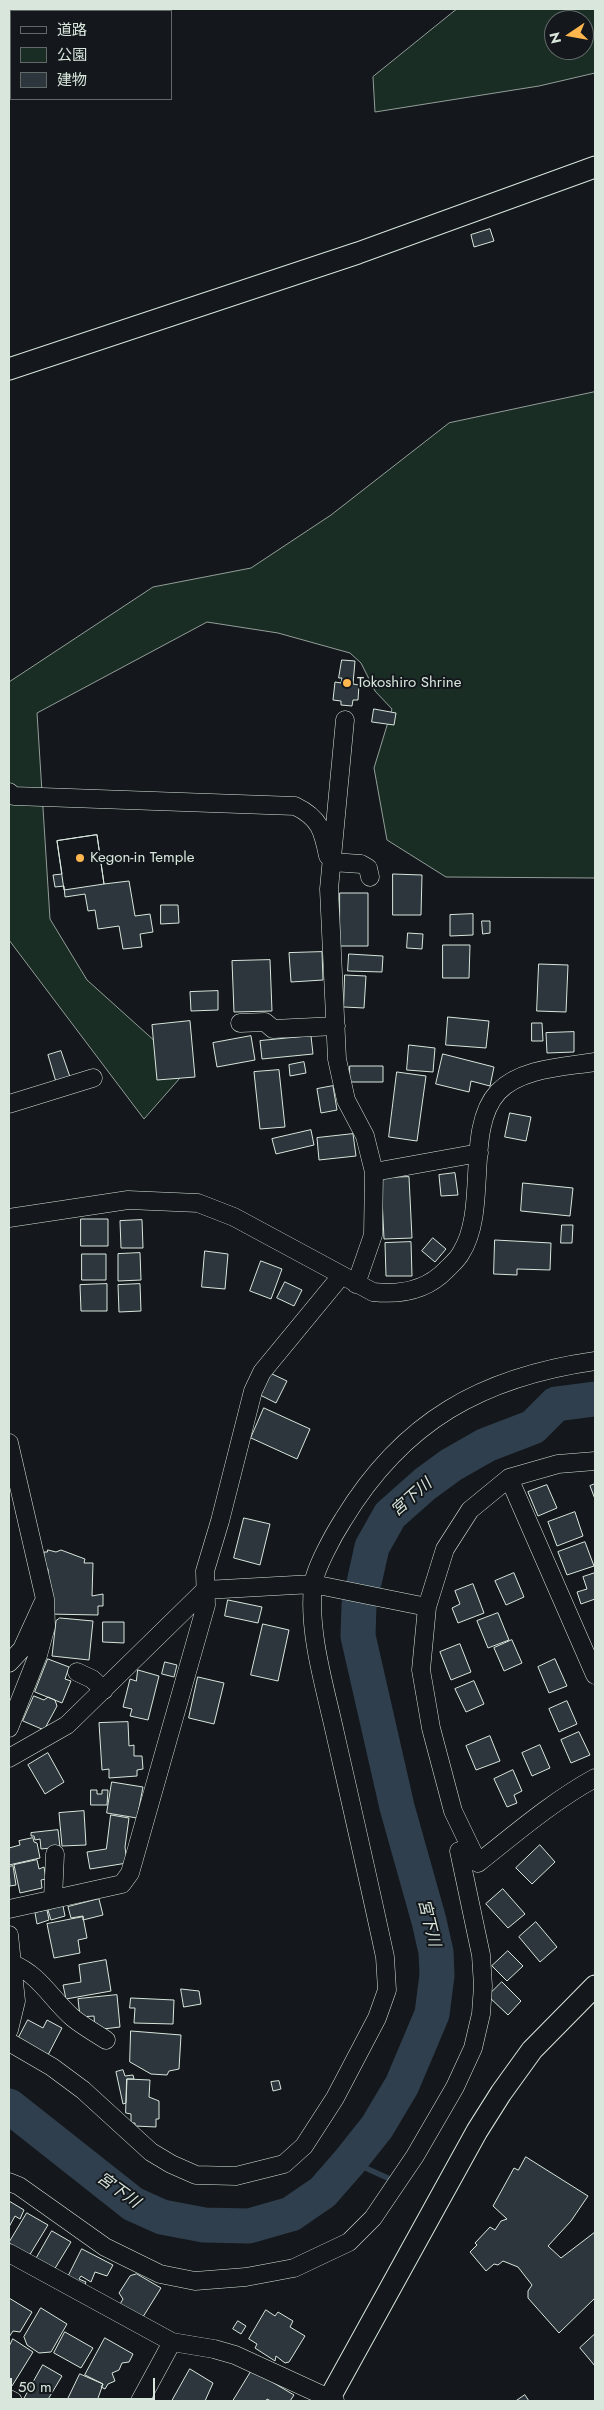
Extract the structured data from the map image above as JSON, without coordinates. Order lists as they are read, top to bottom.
{
  "water": ["宮下川"],
  "places": ["Tokoshiro Shrine", "Kegon-in Temple"],
  "legend": ["道路", "公園", "建物"],
  "scale_bar": "50 m",
  "north": "left"
}
